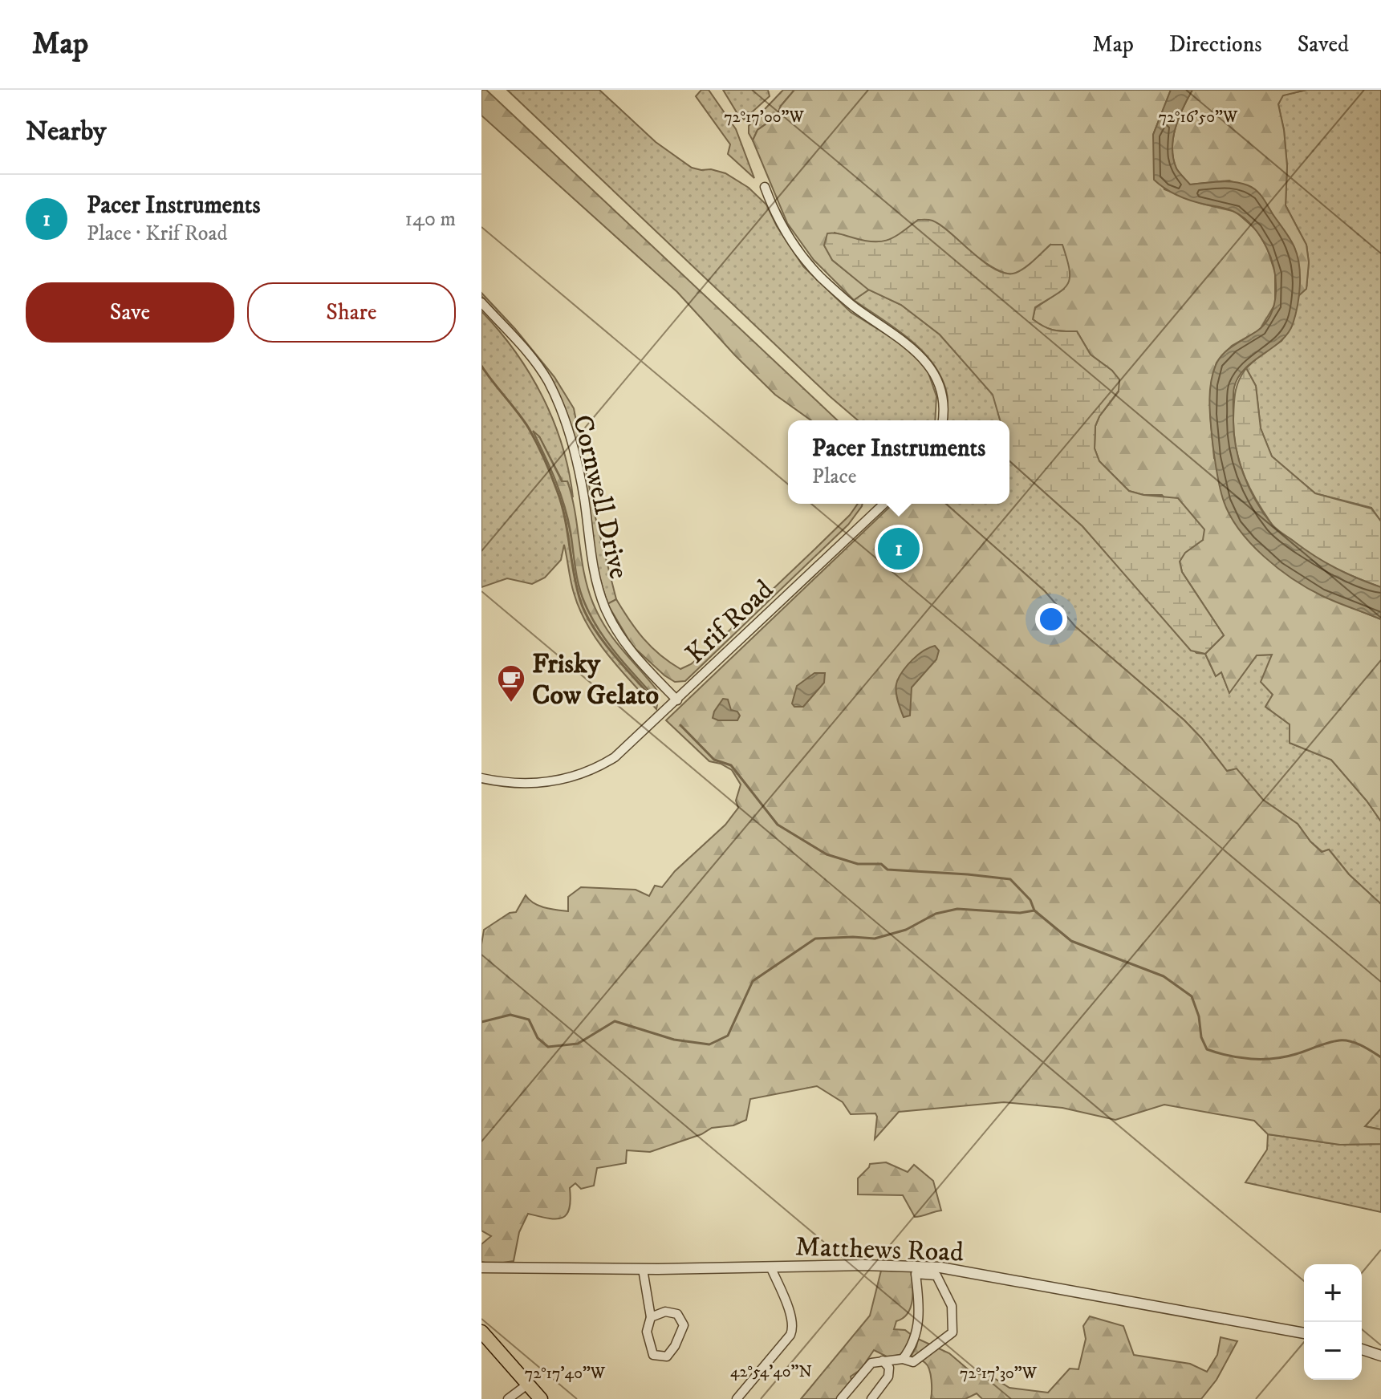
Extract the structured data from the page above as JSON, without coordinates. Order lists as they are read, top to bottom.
{
  "streets": {
    "street": ["Cornwell Drive", "Krif Road", "Matthews Road"]
  },
  "crossings": [
    ["Cornwell Drive", "Krif Road"]
  ],
  "places": {
    "cafe": ["Frisky Cow Gelato"]
  },
  "page": {
    "header": "Map",
    "nav": ["Map", "Directions", "Saved"],
    "heading": "Nearby",
    "list": [
      {
        "mark": "1",
        "name": "Pacer Instruments",
        "note": "Place · Krif Road",
        "value": "140 m"
      }
    ],
    "buttons": ["Save", "Share"],
    "popup": ["Pacer Instruments", "Place"],
    "pins": "1",
    "map_buttons": ["+", "−"]
  },
  "coordinates": [
    "72°16'50\"W",
    "72°17'00\"W",
    "42°54'40\"N",
    "72°17'40\"W",
    "72°17'30\"W"
  ]
}
